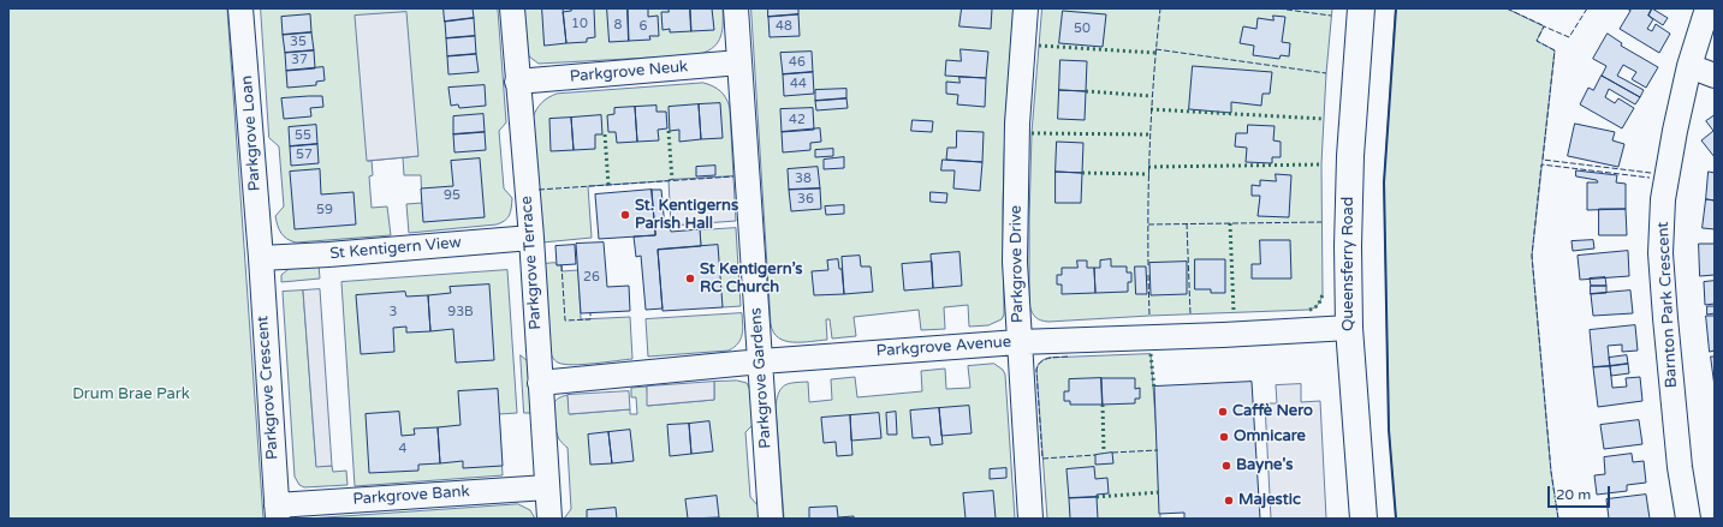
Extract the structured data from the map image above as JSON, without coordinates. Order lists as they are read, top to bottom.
{
  "streets": {
    "main road": ["Queensferry Road"],
    "street": [
      "Parkgrove Neuk",
      "Parkgrove Loan",
      "St Kentigern View",
      "Parkgrove Terrace",
      "Parkgrove Drive",
      "Barnton Park Crescent",
      "Parkgrove Avenue",
      "Parkgrove Gardens",
      "Parkgrove Crescent",
      "Parkgrove Bank"
    ]
  },
  "crossings": [
    ["Parkgrove Neuk", "Parkgrove Terrace"],
    ["Parkgrove Neuk", "Parkgrove Gardens"],
    ["Parkgrove Loan", "St Kentigern View"],
    ["Parkgrove Loan", "Parkgrove Crescent"],
    ["St Kentigern View", "Parkgrove Terrace"],
    ["St Kentigern View", "Parkgrove Crescent"],
    ["Parkgrove Terrace", "Parkgrove Avenue"],
    ["Parkgrove Terrace", "Parkgrove Bank"],
    ["Parkgrove Drive", "Parkgrove Avenue"],
    ["Queensferry Road", "Parkgrove Avenue"],
    ["Parkgrove Avenue", "Parkgrove Gardens"],
    ["Parkgrove Crescent", "Parkgrove Bank"]
  ],
  "parks": ["Drum Brae Park"],
  "places": [
    "St. Kentigerns Parish Hall",
    "St Kentigern’s RC Church",
    "Caffè Nero",
    "Omnicare",
    "Bayne's",
    "Majestic"
  ],
  "house_numbers": [
    "10",
    "8",
    "6",
    "48",
    "50",
    "35",
    "37",
    "46",
    "44",
    "42",
    "55",
    "57",
    "38",
    "95",
    "36",
    "59",
    "26",
    "3",
    "93B",
    "4"
  ],
  "scale_bar": "20 m"
}
